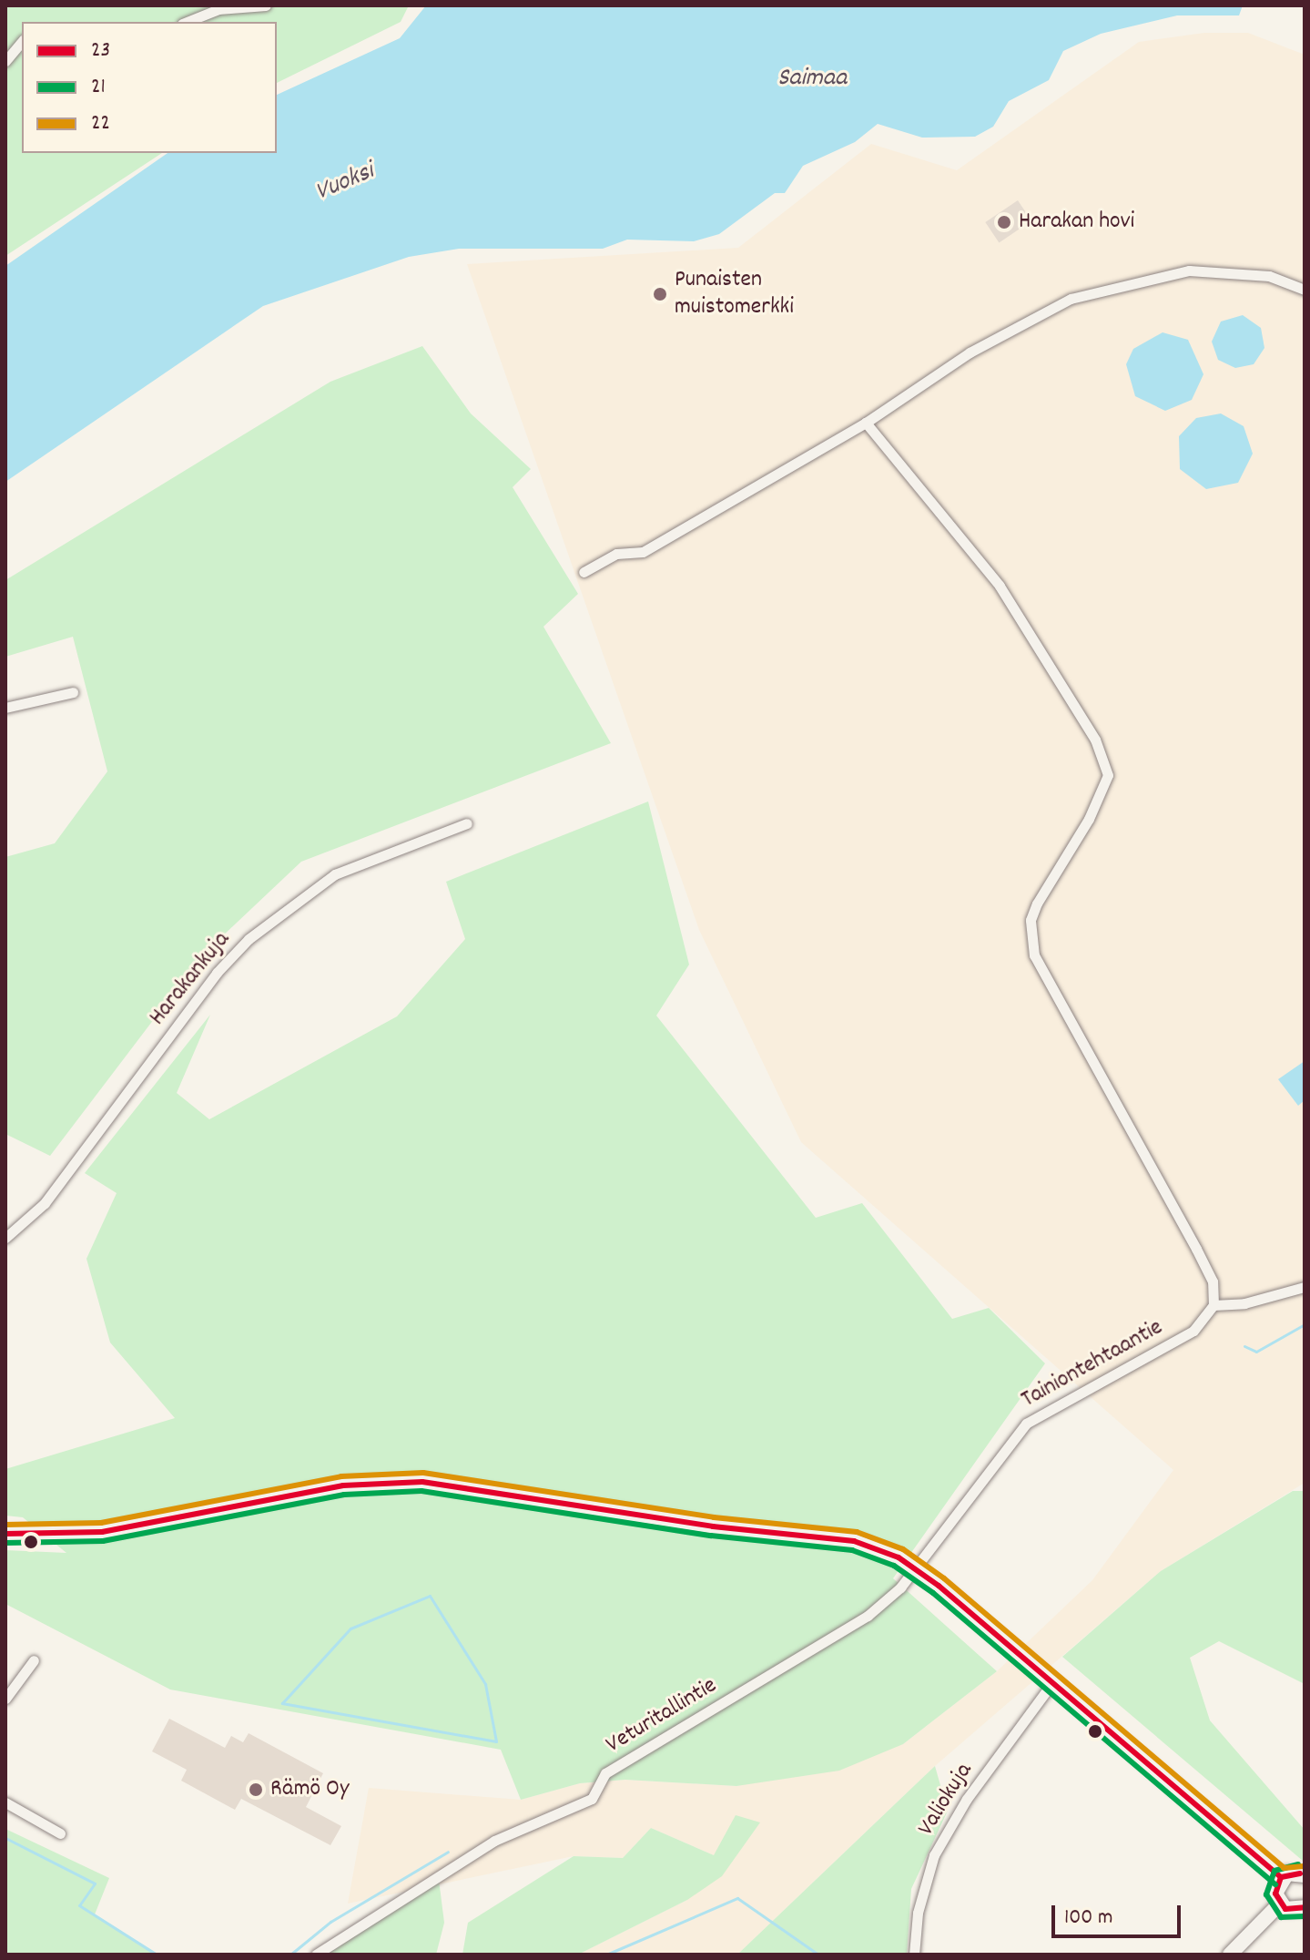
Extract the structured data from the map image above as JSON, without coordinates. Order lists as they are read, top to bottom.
{
  "streets": {
    "street": [
      "Harakankuja",
      "Tainiontehtaantie",
      "Veturitallintie",
      "Valiokuja"
    ]
  },
  "crossings": [
    ["Tainiontehtaantie", "Veturitallintie"]
  ],
  "water": ["Saimaa", "Vuoksi"],
  "places": ["Harakan hovi", "Punaisten muistomerkki", "Rämö Oy"],
  "lines": ["transit line 22", "transit line 23", "transit line 21"],
  "legend": ["23", "21", "22"],
  "scale_bar": "100 m"
}
